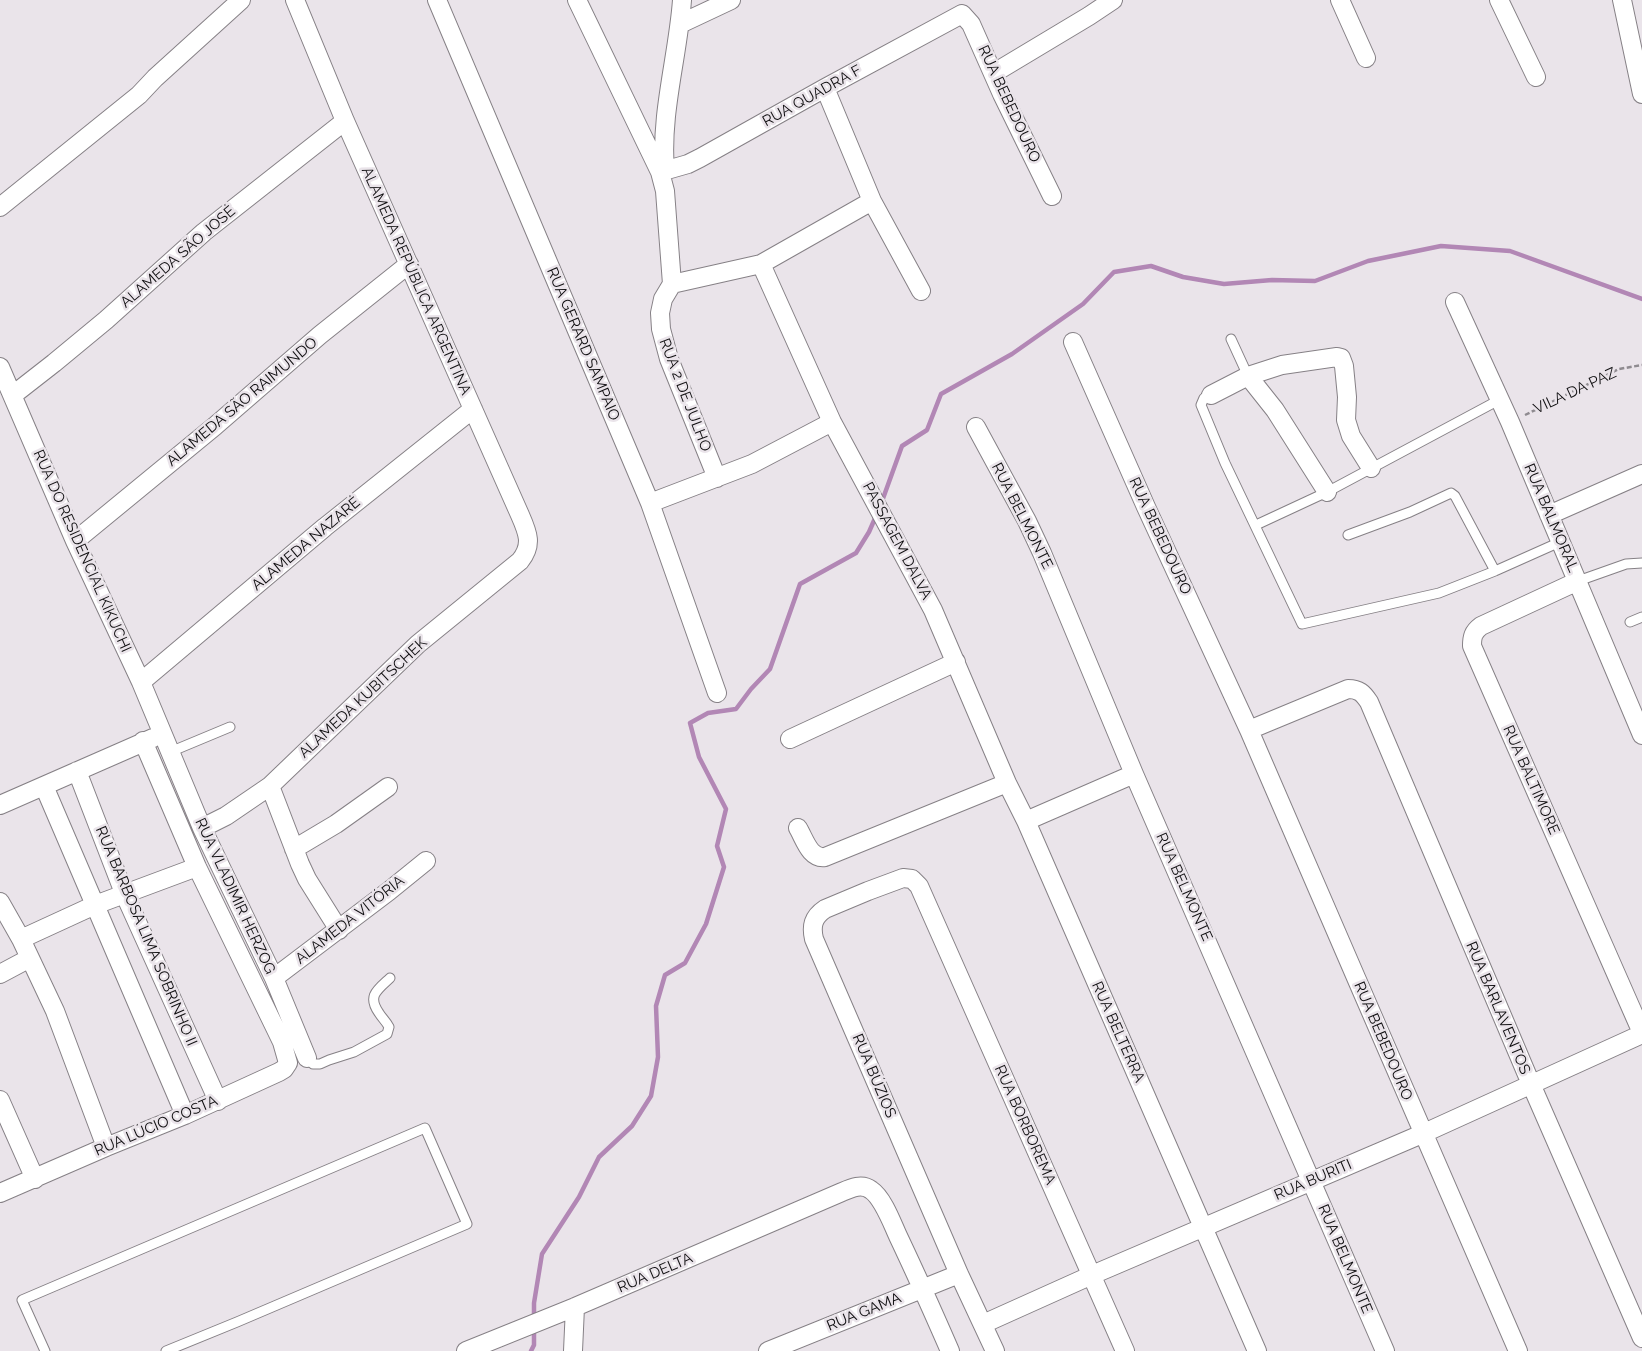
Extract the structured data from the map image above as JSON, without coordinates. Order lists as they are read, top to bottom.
{
  "streets": {
    "street": [
      "RUA QUADRA F",
      "RUA BEBEDOURO",
      "ALAMEDA SÃO JOSÉ",
      "ALAMEDA REPÚBLICA ARGENTINA",
      "RUA GERARD SAMPAIO",
      "RUA 2 DE JULHO",
      "ALAMEDA SÃO RAIMUNDO",
      "RUA BELMONTE",
      "RUA BALMORAL",
      "PASSAGEM DALVA",
      "ALAMEDA NAZARÉ",
      "RUA DO RESIDENCIAL KIKUCHI",
      "ALAMEDA KUBITSCHEK",
      "RUA BALTIMORE",
      "RUA VLADIMIR HERZOG",
      "ALAMEDA VITÓRIA",
      "RUA BARBOSA LIMA SOBRINHO II",
      "RUA BARLAVENTOS",
      "RUA BELTERRA",
      "RUA BÚZIOS",
      "RUA BORBOREMA",
      "RUA LÚCIO COSTA",
      "RUA BURITI",
      "RUA DELTA",
      "RUA GAMA"
    ],
    "path": ["VILA DA PAZ"]
  },
  "crossings": [
    ["RUA QUADRA F", "RUA BEBEDOURO"],
    ["RUA BEBEDOURO", "RUA BARLAVENTOS"],
    ["RUA BEBEDOURO", "RUA BURITI"],
    ["ALAMEDA SÃO JOSÉ", "ALAMEDA REPÚBLICA ARGENTINA"],
    ["ALAMEDA SÃO JOSÉ", "RUA DO RESIDENCIAL KIKUCHI"],
    ["ALAMEDA REPÚBLICA ARGENTINA", "ALAMEDA SÃO RAIMUNDO"],
    ["ALAMEDA REPÚBLICA ARGENTINA", "ALAMEDA NAZARÉ"],
    ["ALAMEDA REPÚBLICA ARGENTINA", "ALAMEDA KUBITSCHEK"],
    ["VILA DA PAZ", "RUA BALMORAL"],
    ["ALAMEDA SÃO RAIMUNDO", "RUA DO RESIDENCIAL KIKUCHI"],
    ["RUA BELMONTE", "RUA BURITI"],
    ["RUA BALMORAL", "RUA BALTIMORE"],
    ["PASSAGEM DALVA", "RUA BELTERRA"],
    ["ALAMEDA NAZARÉ", "RUA DO RESIDENCIAL KIKUCHI"],
    ["RUA DO RESIDENCIAL KIKUCHI", "RUA VLADIMIR HERZOG"],
    ["ALAMEDA KUBITSCHEK", "RUA VLADIMIR HERZOG"],
    ["RUA BALTIMORE", "RUA BURITI"],
    ["RUA VLADIMIR HERZOG", "ALAMEDA VITÓRIA"],
    ["RUA BARBOSA LIMA SOBRINHO II", "RUA LÚCIO COSTA"],
    ["RUA BARLAVENTOS", "RUA BURITI"],
    ["RUA BELTERRA", "RUA BURITI"],
    ["RUA BÚZIOS", "RUA BORBOREMA"],
    ["RUA BÚZIOS", "RUA BURITI"],
    ["RUA BÚZIOS", "RUA GAMA"],
    ["RUA BORBOREMA", "RUA BURITI"],
    ["RUA DELTA", "RUA GAMA"]
  ]
}
